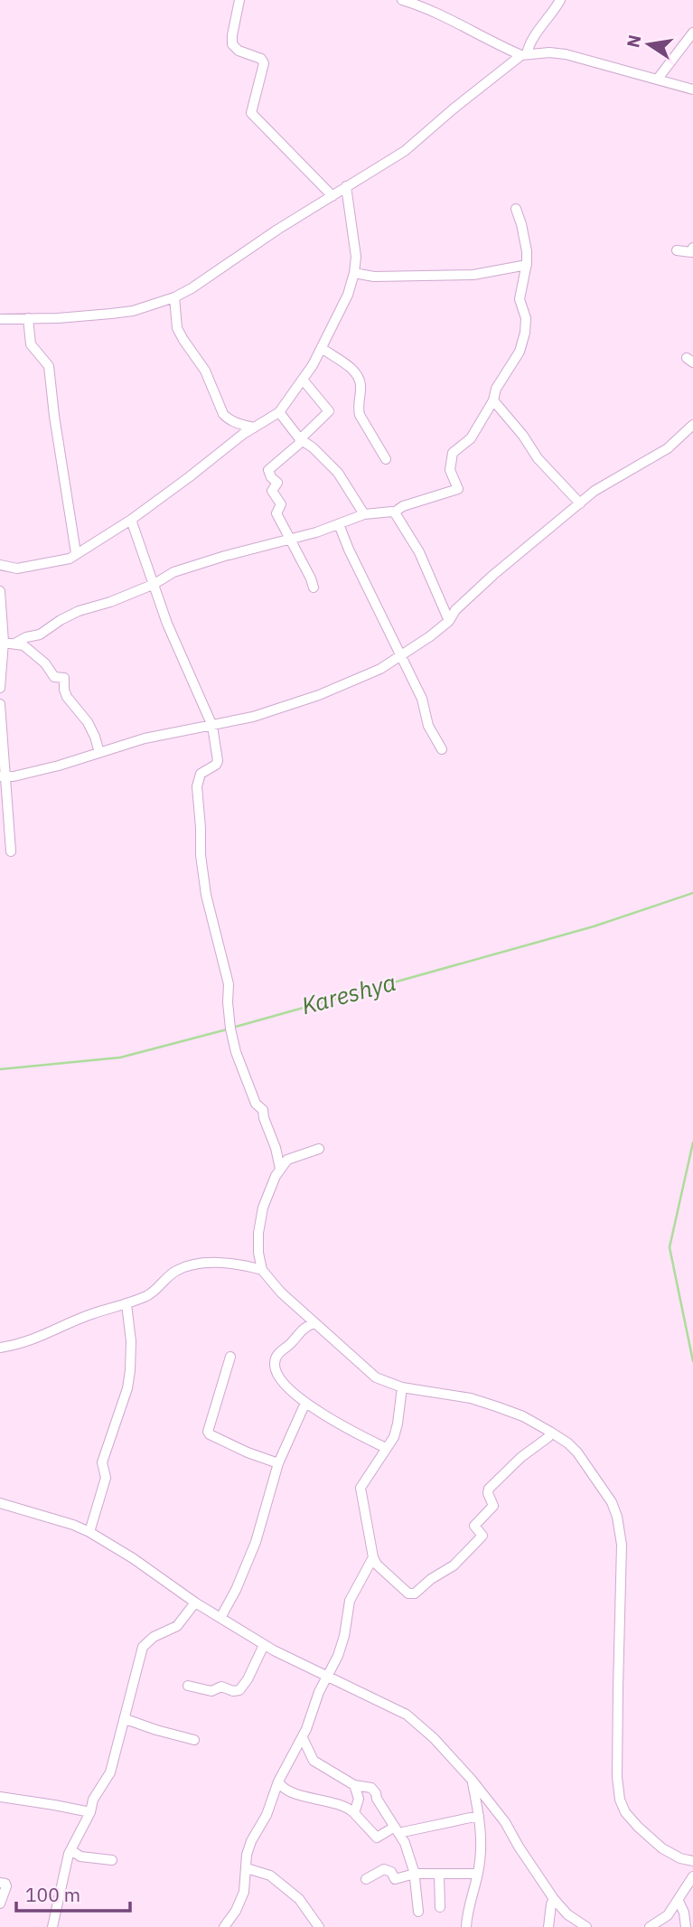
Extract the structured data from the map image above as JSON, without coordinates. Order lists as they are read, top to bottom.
{
  "water": ["Kareshya"],
  "scale_bar": "100 m",
  "north": "left"
}
